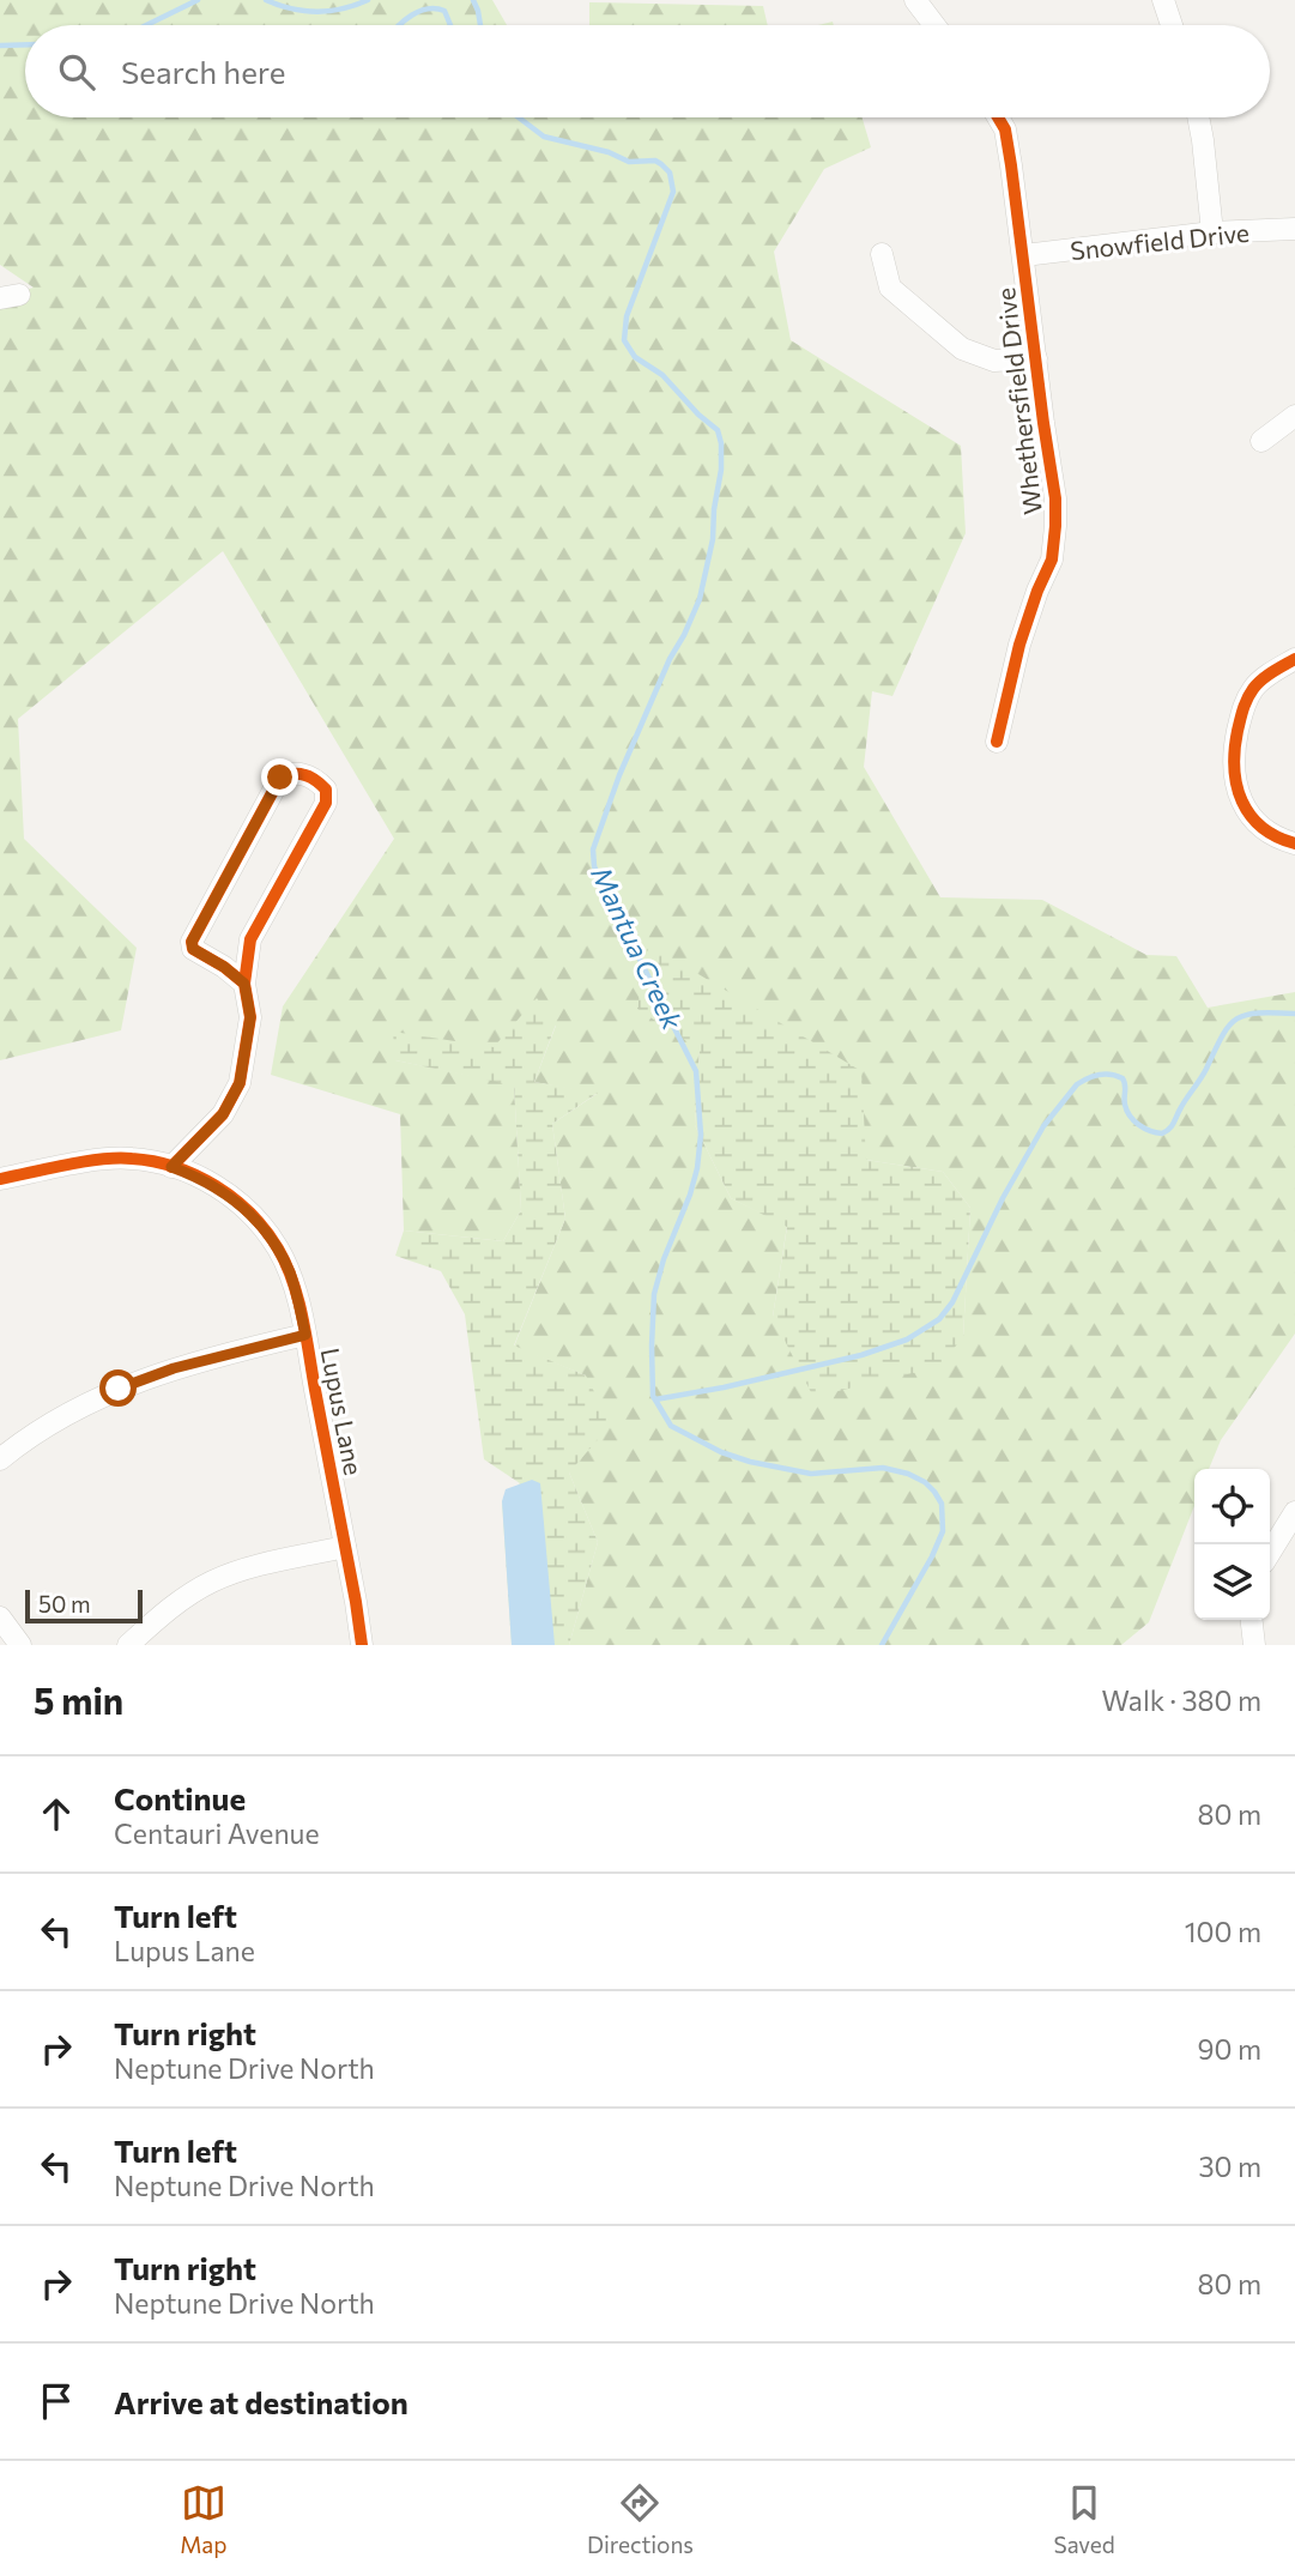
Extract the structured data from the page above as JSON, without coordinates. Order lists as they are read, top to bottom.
{
  "streets": {
    "street": ["Snowfield Drive", "Whethersfield Drive", "Lupus Lane"]
  },
  "crossings": [
    ["Snowfield Drive", "Whethersfield Drive"]
  ],
  "water": ["Mantua Creek"],
  "scale_bar": "50 m",
  "page": {
    "search": "Search here",
    "scale": "50 m",
    "heading": ["5 min", "Walk · 380 m"],
    "list": [
      ["Continue", "Centauri Avenue", "80 m"],
      ["Turn left", "Lupus Lane", "100 m"],
      ["Turn right", "Neptune Drive North", "90 m"],
      ["Turn left", "Neptune Drive North", "30 m"],
      ["Turn right", "Neptune Drive North", "80 m"],
      "Arrive at destination"
    ],
    "nav": ["Map", "Directions", "Saved"]
  }
}
